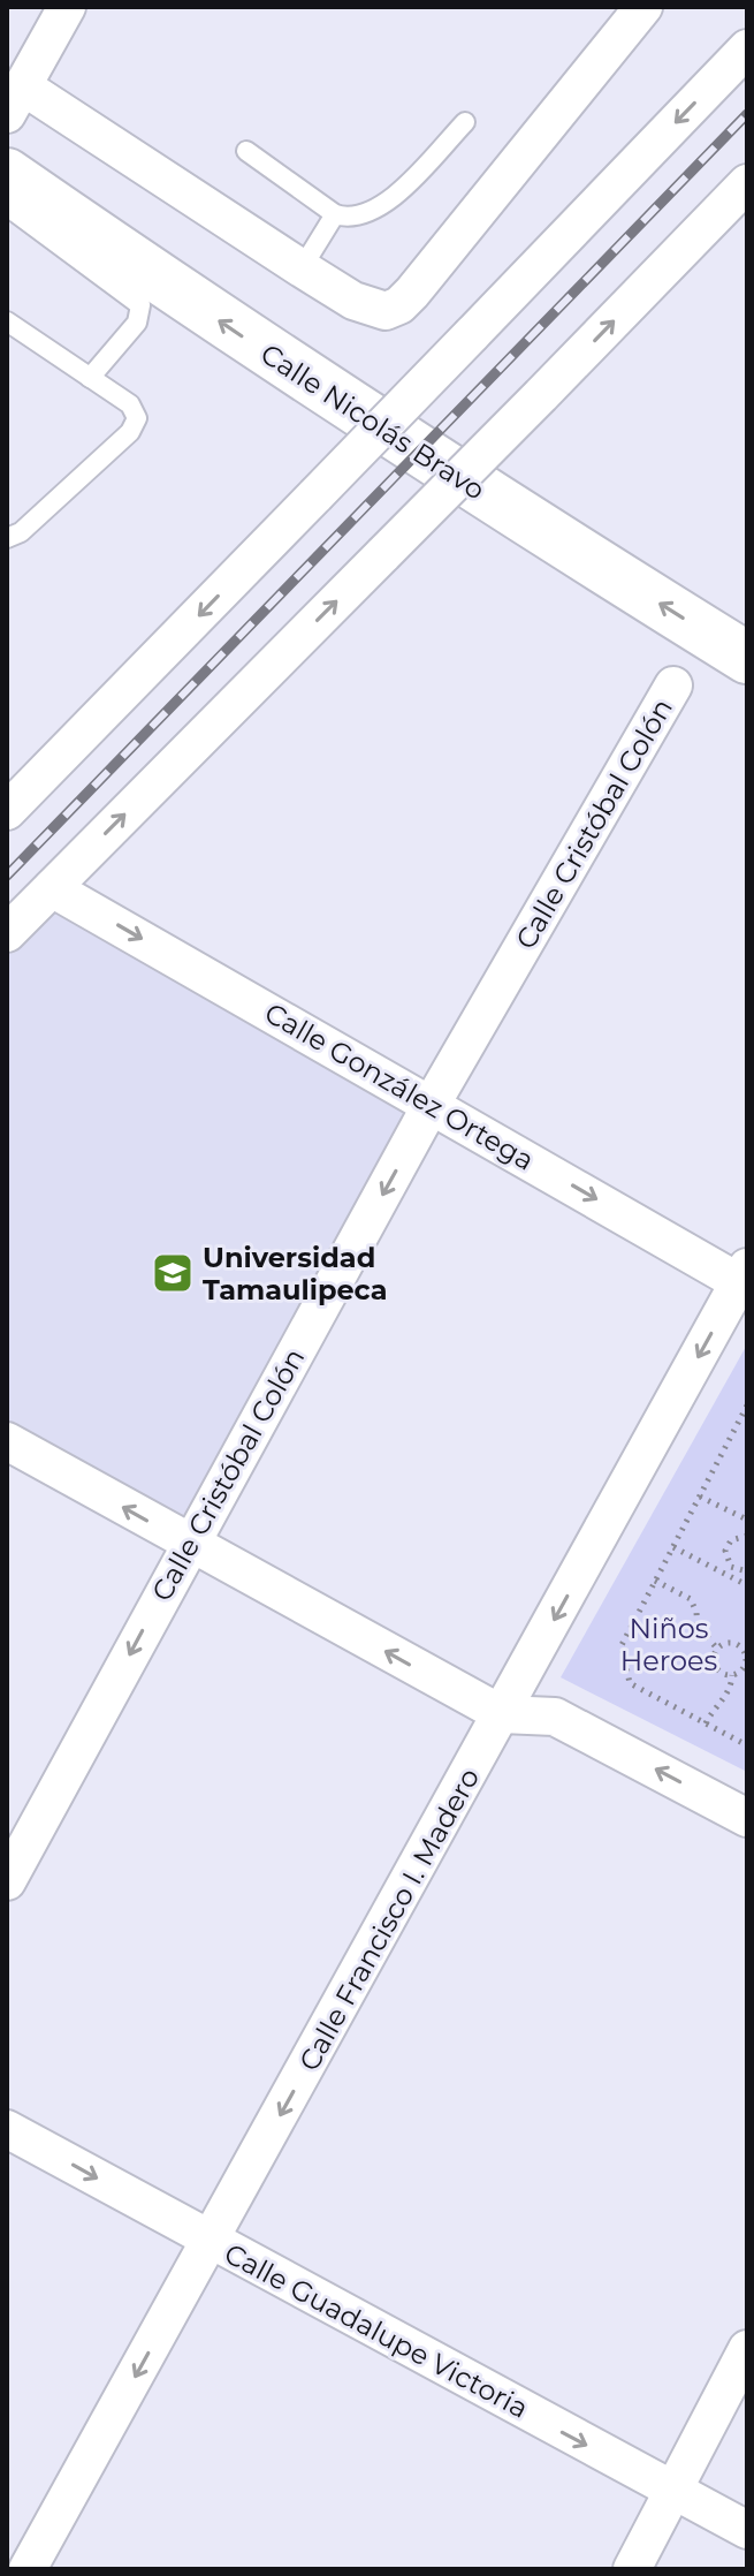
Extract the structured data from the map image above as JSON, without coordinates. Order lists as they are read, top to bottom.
{
  "streets": {
    "main road": ["Calle Nicolás Bravo"],
    "street": [
      "Calle Cristóbal Colón",
      "Calle González Ortega",
      "Calle Francisco I. Madero",
      "Calle Guadalupe Victoria"
    ]
  },
  "crossings": [
    ["Calle Cristóbal Colón", "Calle González Ortega"],
    ["Calle González Ortega", "Calle Francisco I. Madero"],
    ["Calle Francisco I. Madero", "Calle Guadalupe Victoria"]
  ],
  "one_way": [
    "Calle Nicolás Bravo",
    "Calle Cristóbal Colón",
    "Calle González Ortega",
    "Calle Francisco I. Madero",
    "Calle Guadalupe Victoria"
  ],
  "parks": ["Niños Heroes"],
  "places": {
    "school or university": ["Universidad Tamaulipeca"]
  }
}
